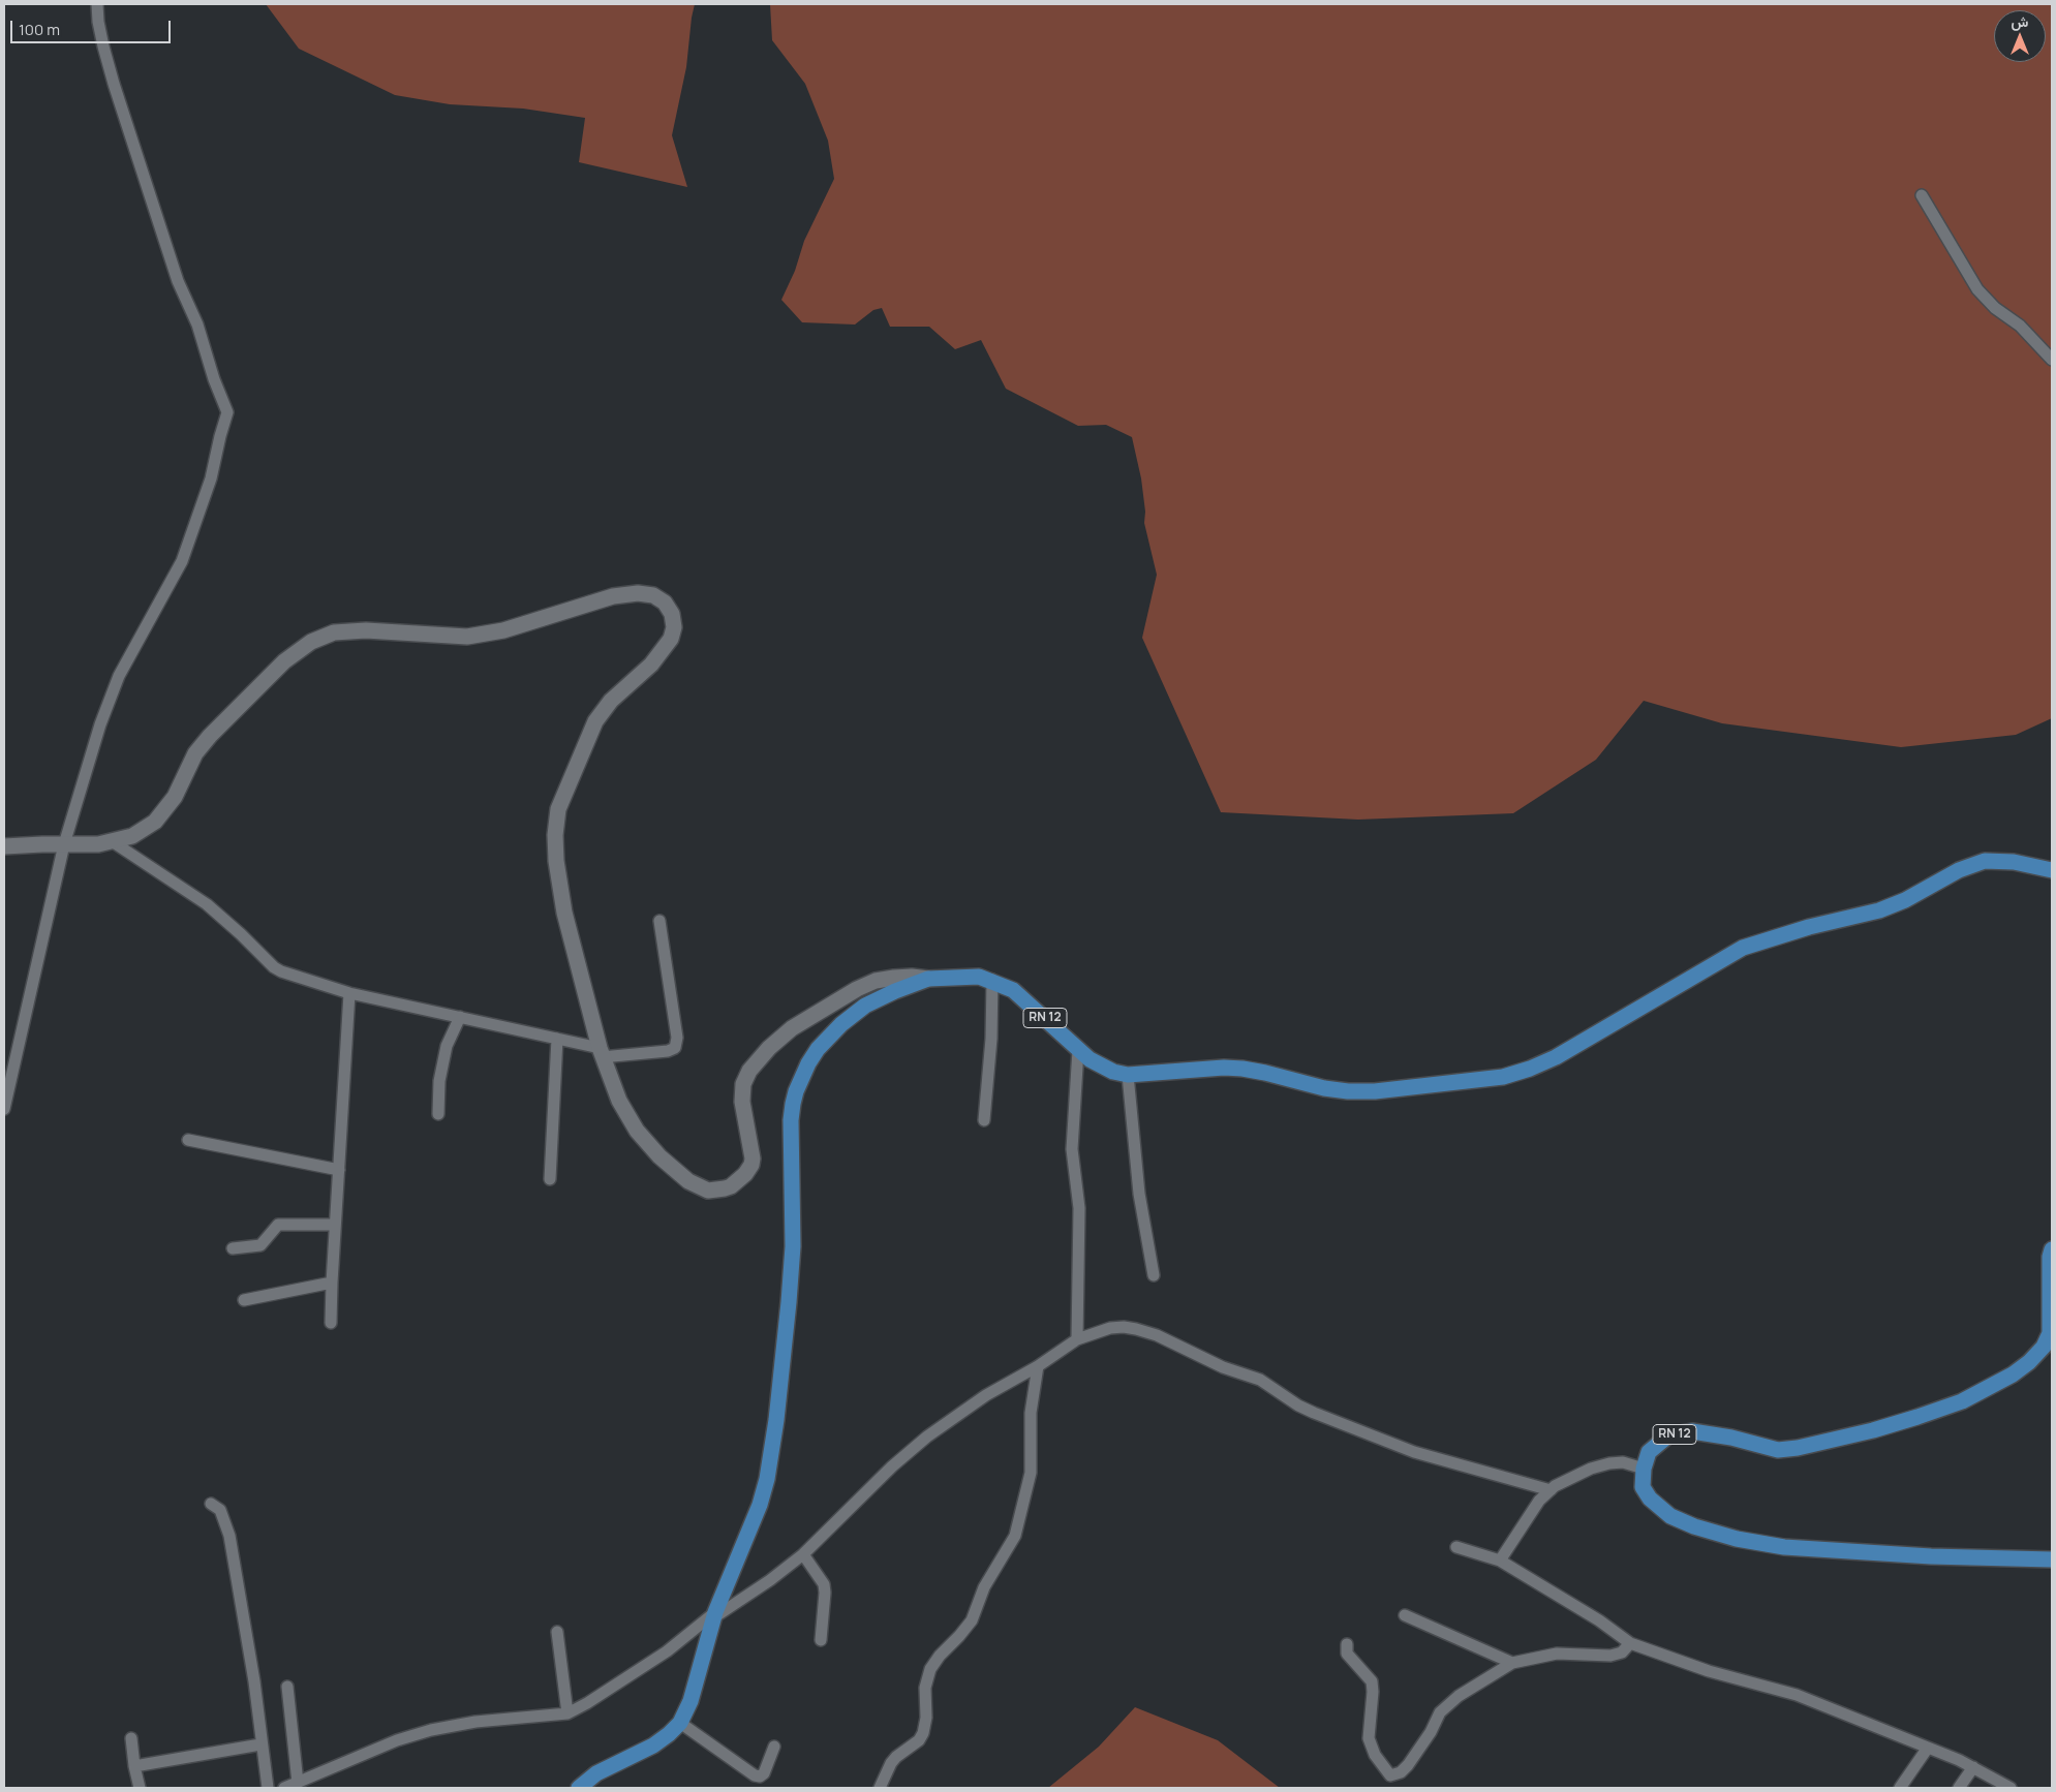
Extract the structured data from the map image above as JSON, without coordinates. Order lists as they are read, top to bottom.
{
  "streets": {
    "main road": ["RN 12"]
  },
  "scale_bar": "100 m",
  "north": "top"
}
